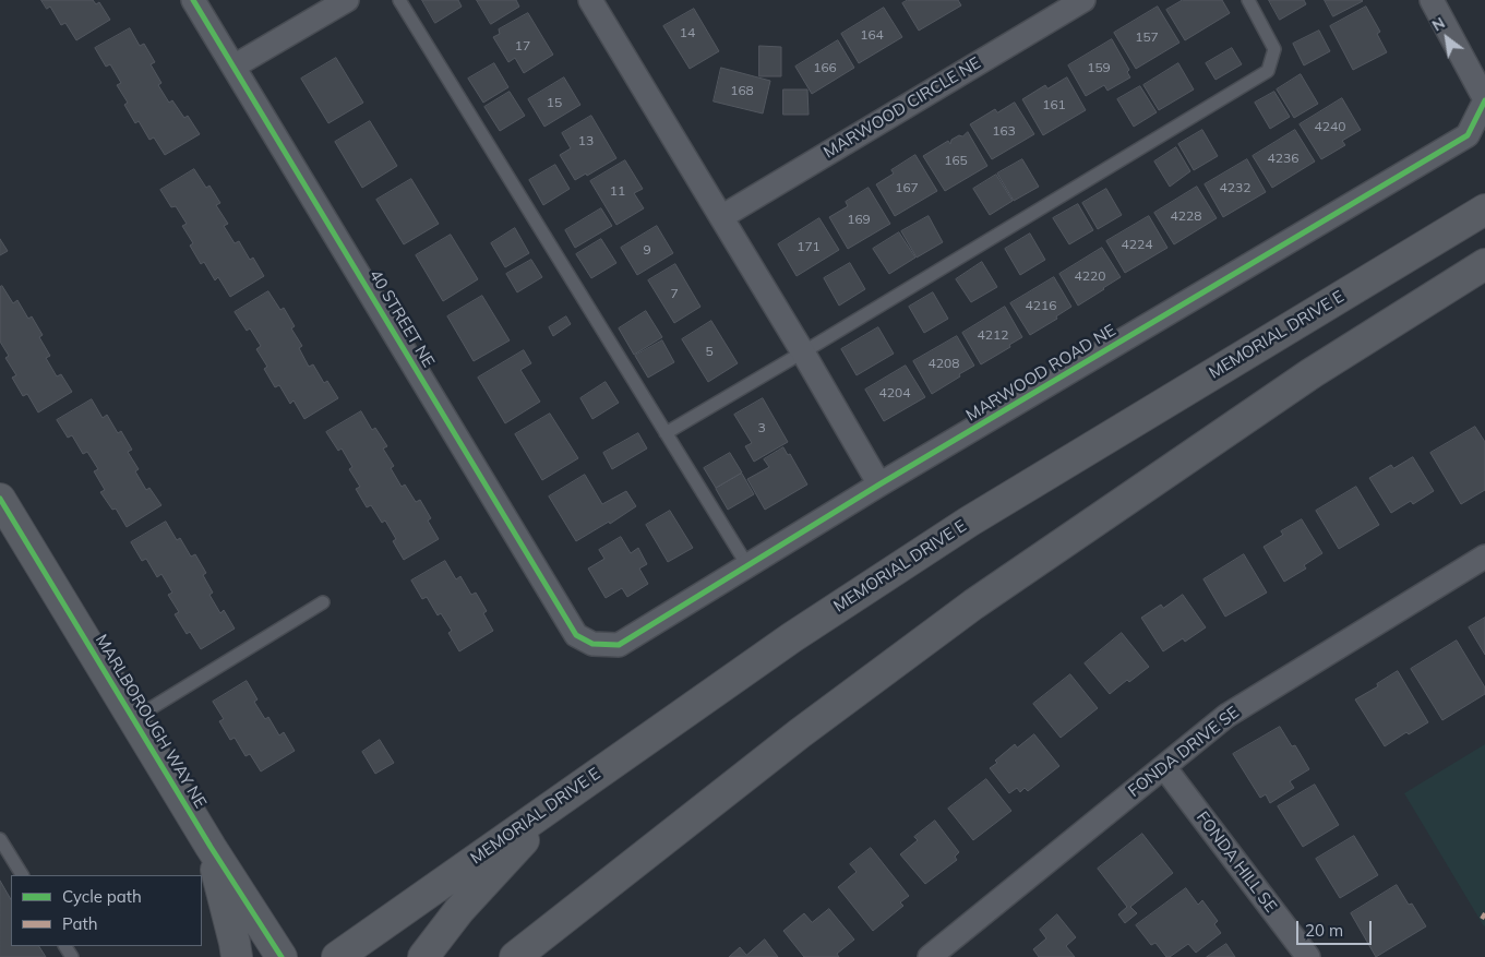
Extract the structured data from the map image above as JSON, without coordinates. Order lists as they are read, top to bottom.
{
  "streets": {
    "main road": ["MEMORIAL DRIVE E", "MARLBOROUGH WAY NE"],
    "street": [
      "MARWOOD CIRCLE NE",
      "40 STREET NE",
      "MARWOOD ROAD NE",
      "FONDA DRIVE SE",
      "FONDA HILL SE"
    ]
  },
  "crossings": [
    ["40 STREET NE", "MARWOOD ROAD NE"],
    ["FONDA DRIVE SE", "FONDA HILL SE"]
  ],
  "house_numbers": [
    "14",
    "164",
    "157",
    "17",
    "166",
    "159",
    "168",
    "15",
    "161",
    "4240",
    "163",
    "13",
    "4236",
    "165",
    "167",
    "4232",
    "11",
    "4228",
    "169",
    "4224",
    "171",
    "9",
    "4220",
    "7",
    "4216",
    "4212",
    "5",
    "4208",
    "4204",
    "3"
  ],
  "legend": ["Cycle path", "Path"],
  "scale_bar": "20 m",
  "north": "top left"
}
